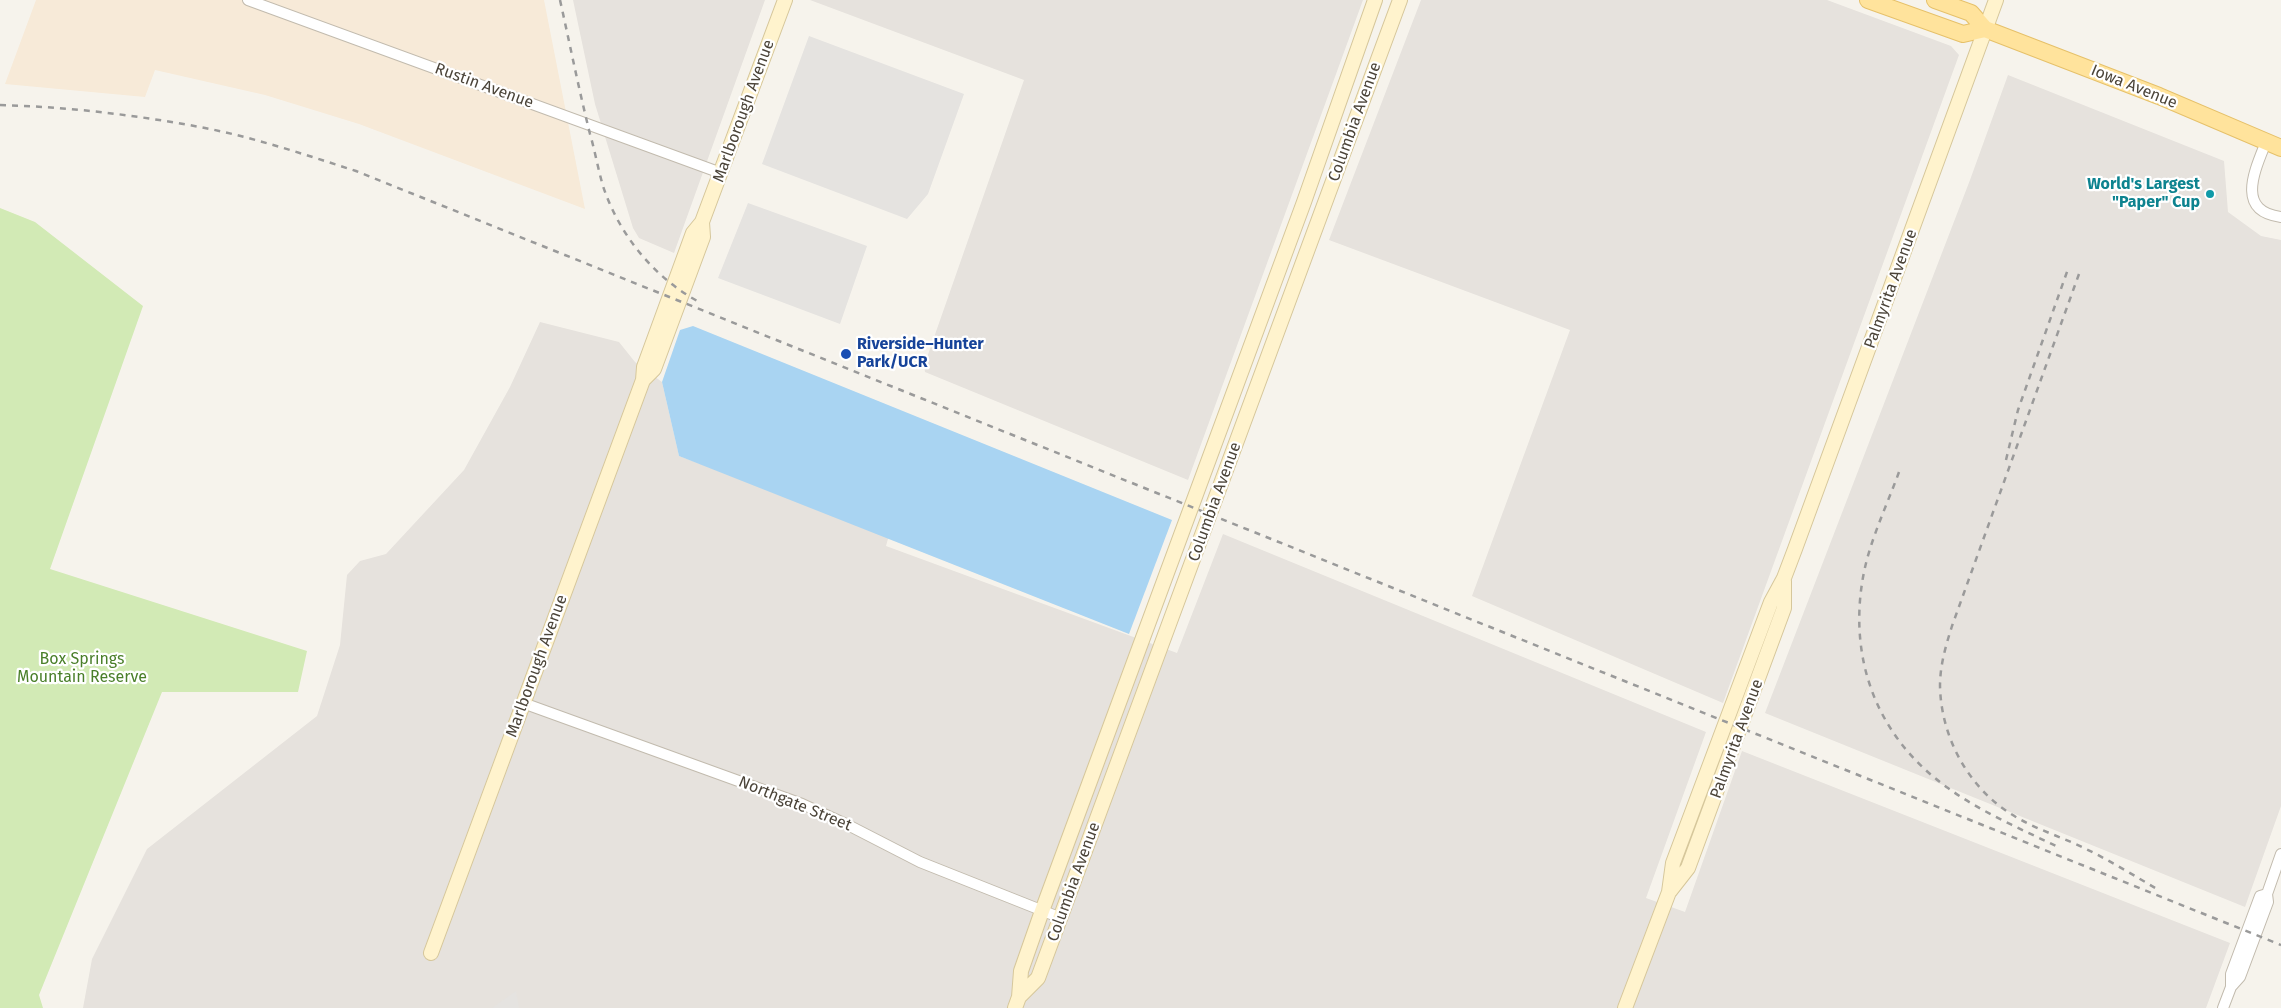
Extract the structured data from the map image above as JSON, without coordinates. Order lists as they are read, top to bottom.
{
  "streets": {
    "main road": ["Iowa Avenue"],
    "street": [
      "Rustin Avenue",
      "Marlborough Avenue",
      "Columbia Avenue",
      "Palmyrita Avenue",
      "Northgate Street"
    ]
  },
  "crossings": [
    ["Rustin Avenue", "Marlborough Avenue"],
    ["Iowa Avenue", "Palmyrita Avenue"],
    ["Marlborough Avenue", "Northgate Street"],
    ["Columbia Avenue", "Northgate Street"]
  ],
  "parks": ["Box Springs Mountain Reserve"],
  "places": ["World's Largest \"Paper\" Cup", "Riverside–Hunter Park/UCR"]
}
